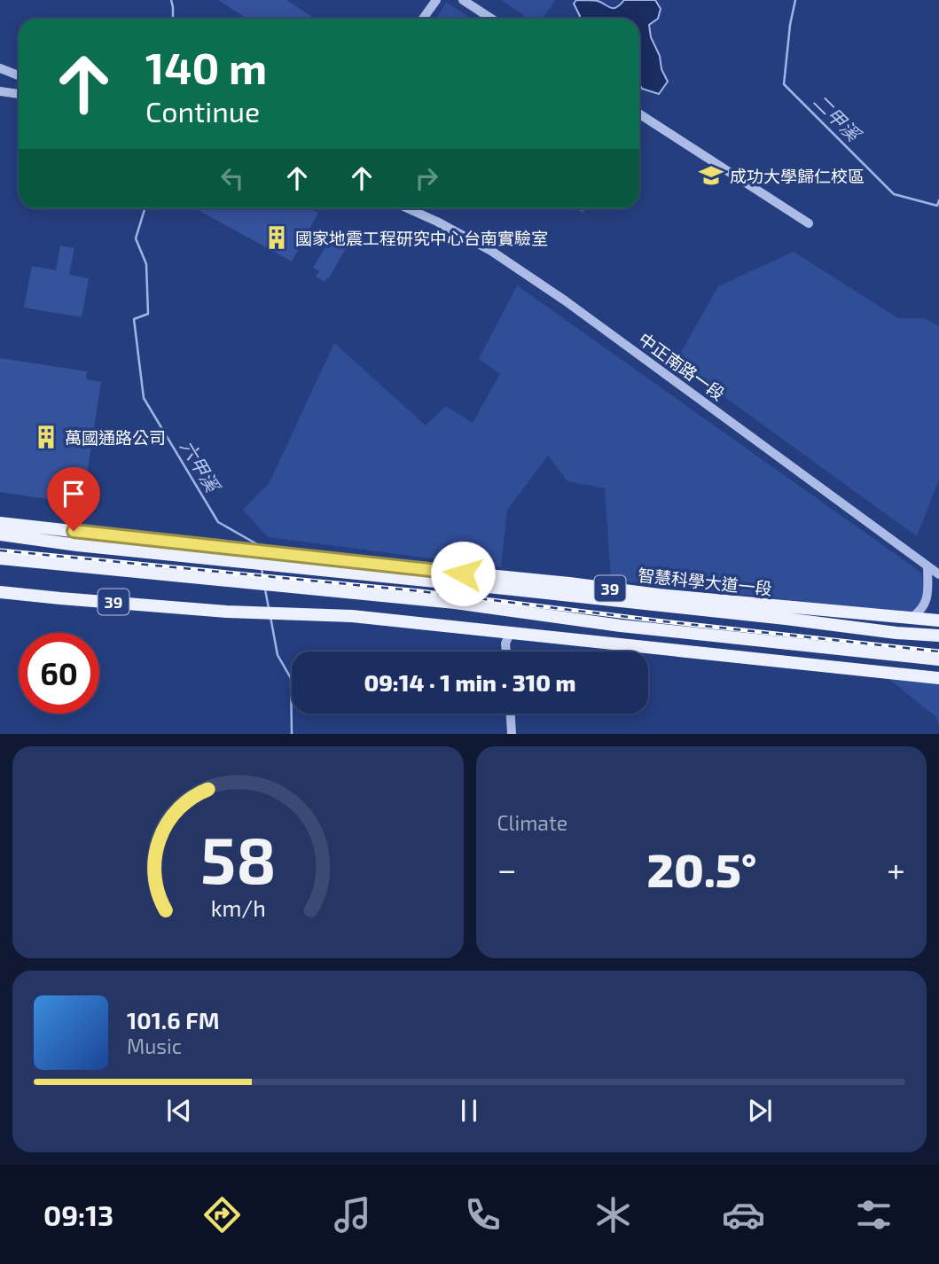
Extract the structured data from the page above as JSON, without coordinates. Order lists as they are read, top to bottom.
{
  "streets": {
    "main road": ["智慧科學大道一段", "39"],
    "street": ["中正南路一段"]
  },
  "crossings": [
    ["智慧科學大道一段", "39"]
  ],
  "water": ["二甲溪", "六甲溪"],
  "places": {
    "school or university": ["成功大學歸仁校區"],
    "building": ["國家地震工程研究中心台南實驗室", "萬國通路公司"]
  },
  "page": {
    "turn": ["140 m", "Continue"],
    "limit": "60",
    "trip": "09:14 · 1 min · 310 m",
    "tile": "Climate",
    "heat": ["−", "20.5°", "+"],
    "song": ["101.6 FM", "Music"],
    "tabs": "09:13",
    "gauge": ["58", "km/h"]
  }
}
